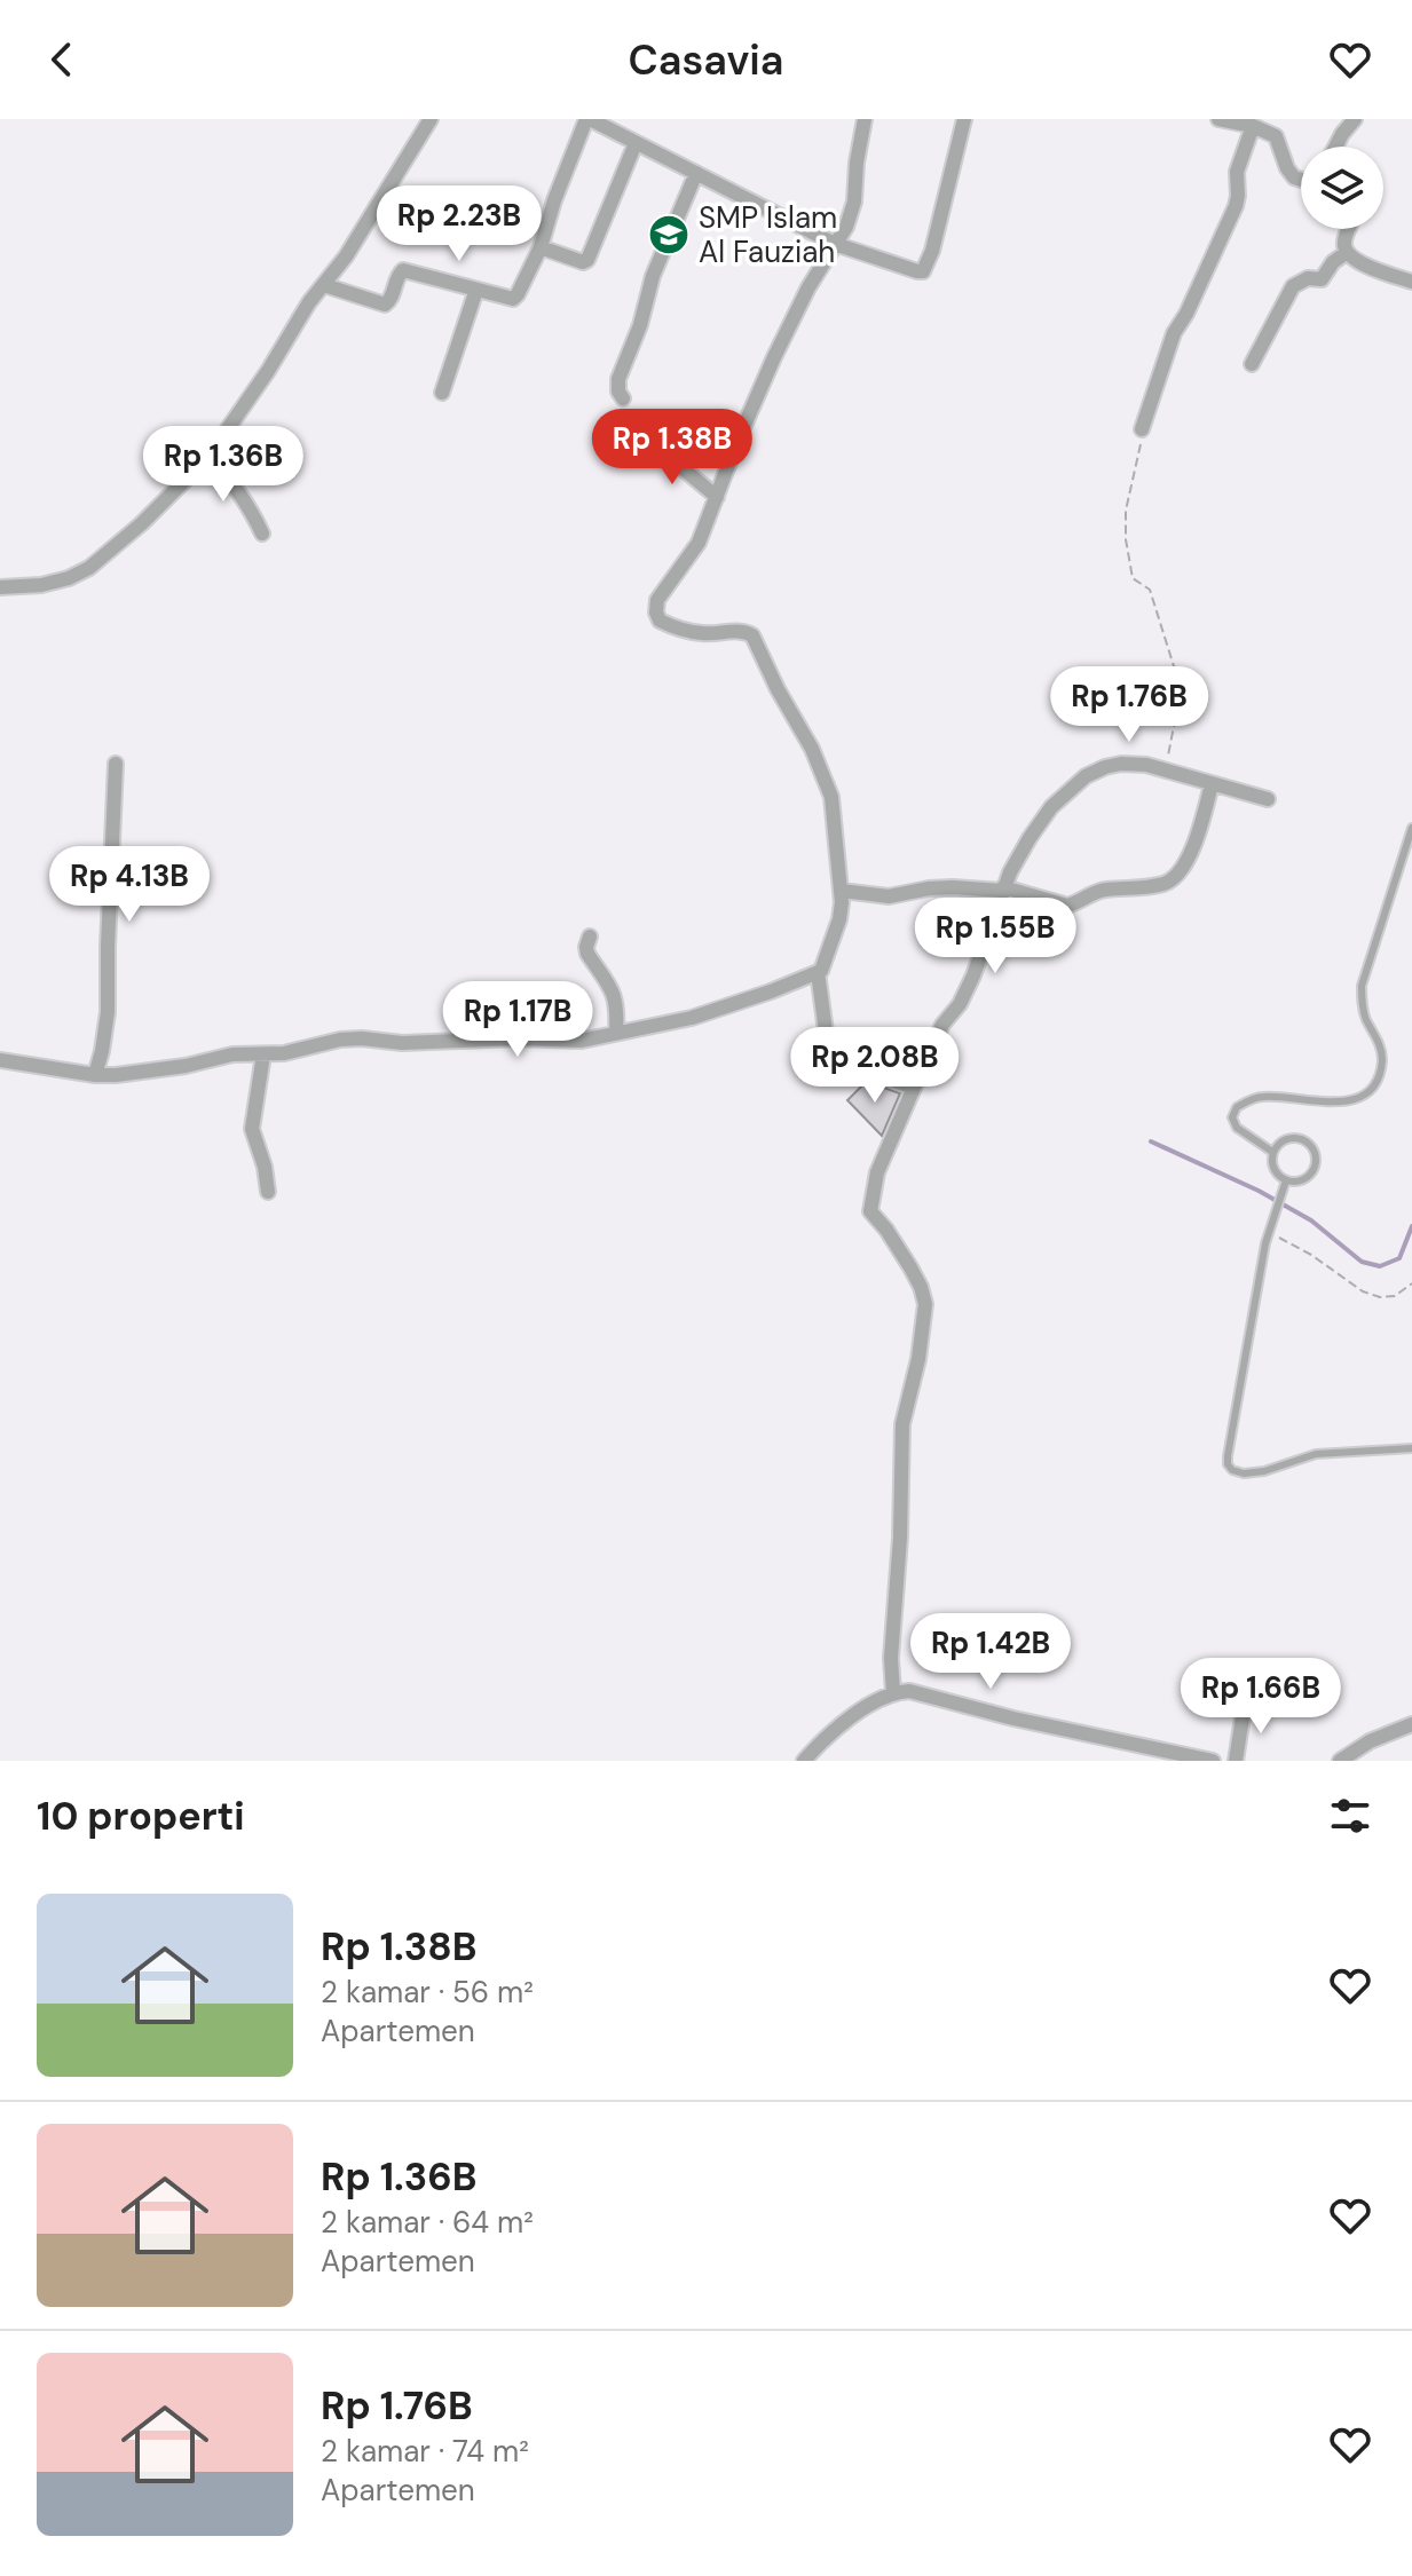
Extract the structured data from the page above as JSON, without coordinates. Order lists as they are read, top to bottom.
{
  "places": {
    "school or university": ["SMP Islam Al Fauziah"]
  },
  "page": {
    "header": "Casavia",
    "price": [
      "Rp 2.23B",
      "Rp 1.38B",
      "Rp 1.36B",
      "Rp 1.76B",
      "Rp 4.13B",
      "Rp 1.55B",
      "Rp 1.17B",
      "Rp 2.08B",
      "Rp 1.42B",
      "Rp 1.66B"
    ],
    "heading": "10 properti",
    "list": [
      {
        "name": "Rp 1.38B",
        "note": "2 kamar · 56 m² · Apartemen"
      },
      {
        "name": "Rp 1.36B",
        "note": "2 kamar · 64 m² · Apartemen"
      },
      {
        "name": "Rp 1.76B",
        "note": "2 kamar · 74 m² · Apartemen"
      }
    ]
  }
}
